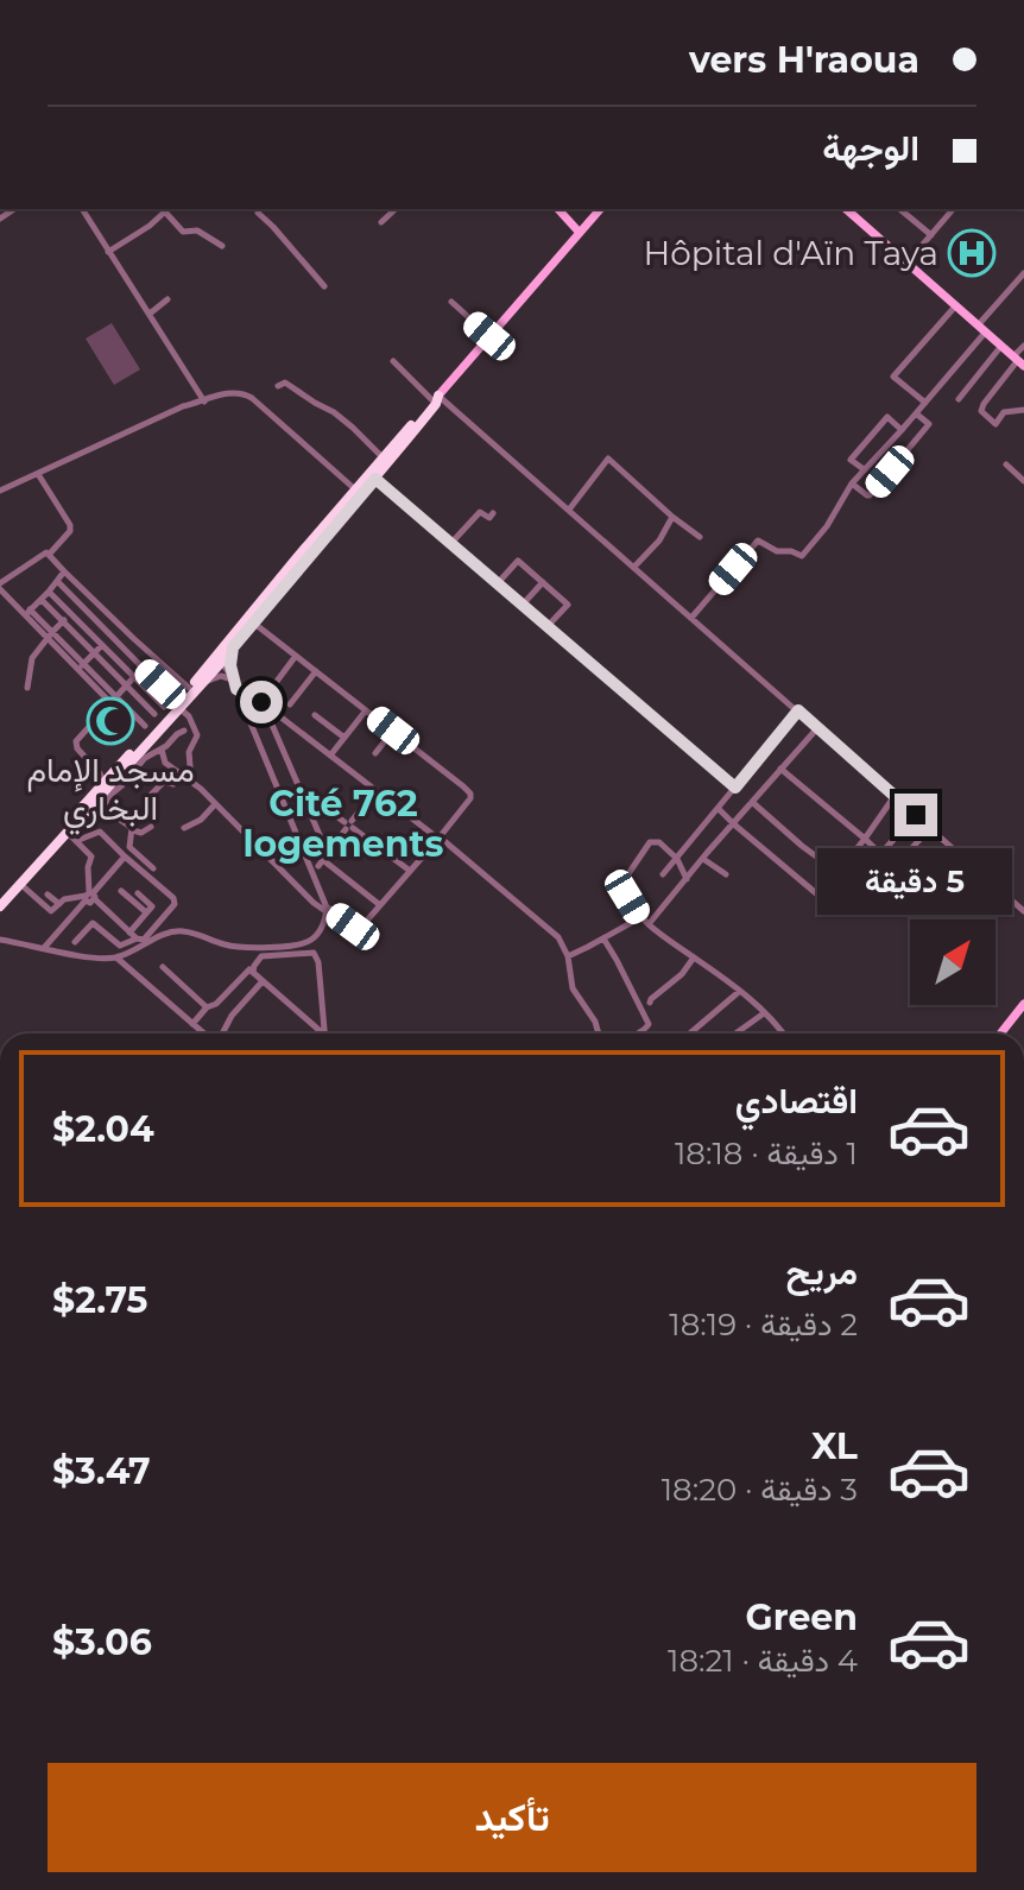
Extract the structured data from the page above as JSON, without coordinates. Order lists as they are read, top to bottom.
{
  "districts": ["Cité 762 logements"],
  "places": {
    "hospital": ["Hôpital d'Aïn Taya"],
    "mosque": ["مسجد الإمام البخاري"]
  },
  "north": "top right",
  "page": {
    "banner": ["vers H'raoua", "الوجهة"],
    "bubble": "5 دقيقة",
    "list": [
      {
        "name": "اقتصادي",
        "note": "1 دقيقة · 18:18",
        "value": "$2.04"
      },
      {
        "name": "مريح",
        "note": "2 دقيقة · 18:19",
        "value": "$2.75"
      },
      {
        "name": "XL",
        "note": "3 دقيقة · 18:20",
        "value": "$3.47"
      },
      {
        "name": "Green",
        "note": "4 دقيقة · 18:21",
        "value": "$3.06"
      }
    ],
    "buttons": "تأكيد"
  }
}
